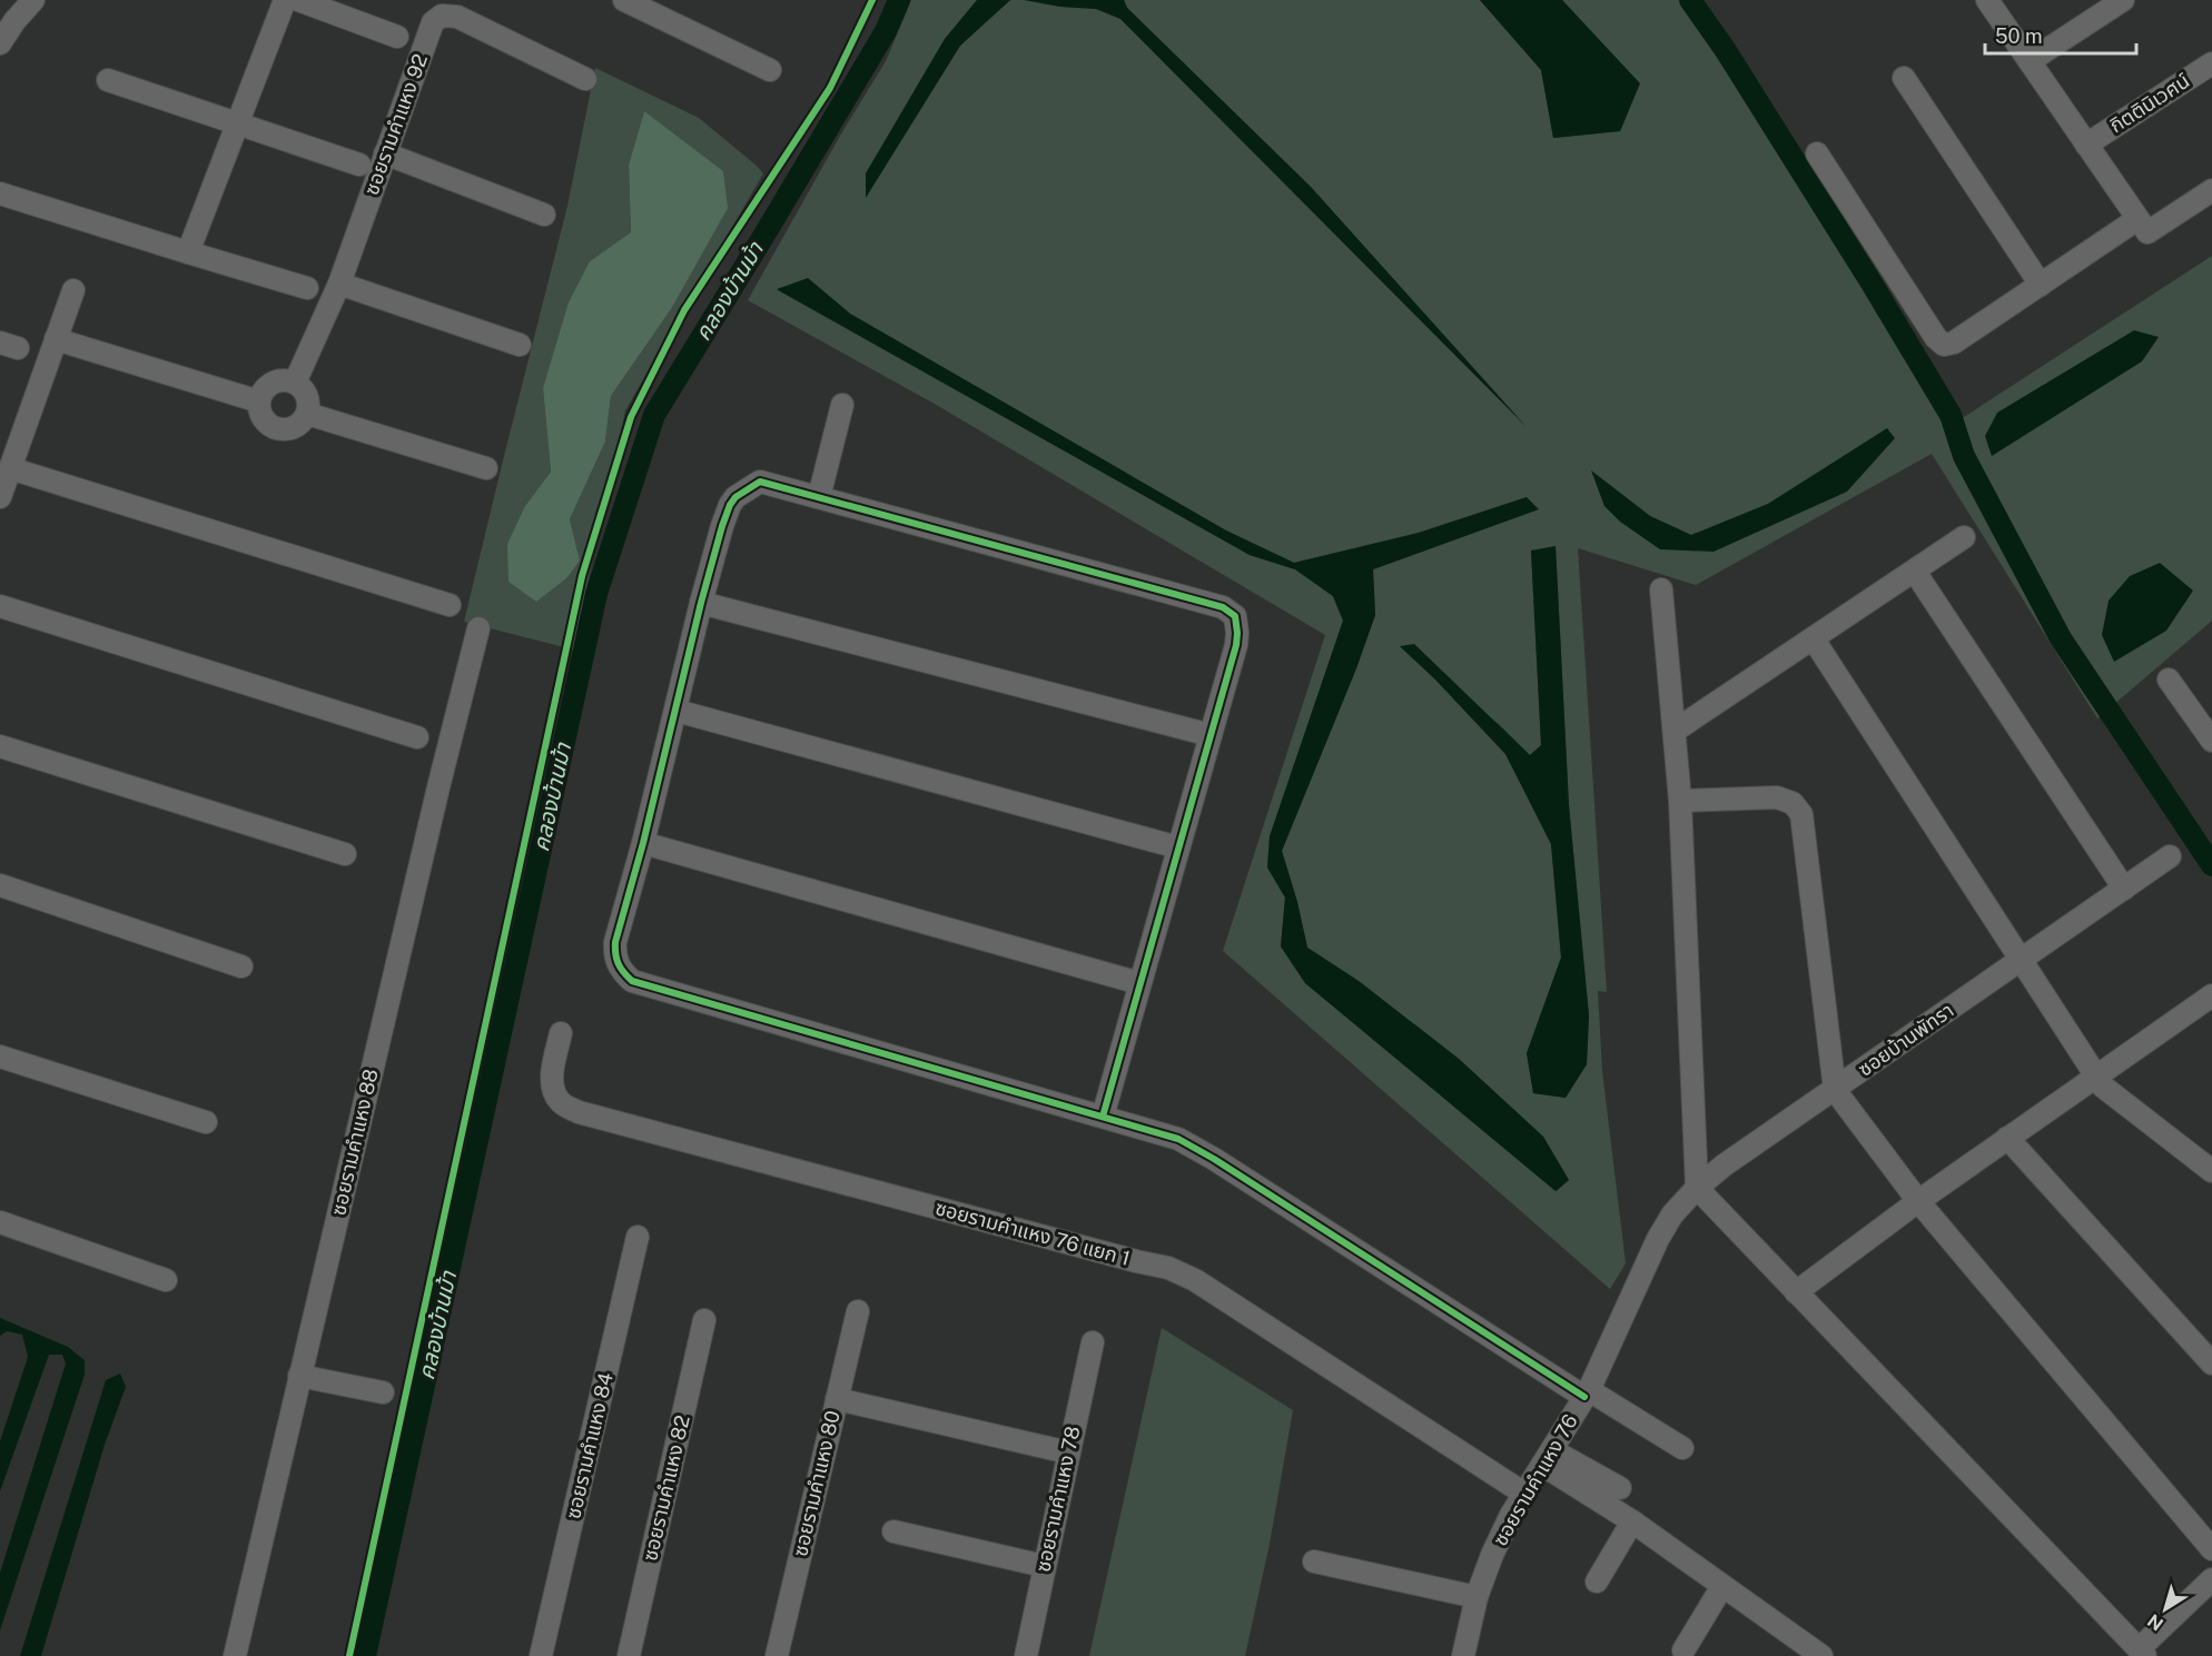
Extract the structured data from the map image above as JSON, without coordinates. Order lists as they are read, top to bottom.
{
  "streets": {
    "street": [
      "กิตตินิเวศน์",
      "ซอยรามคําแหง 92",
      "ซอยบ้านพัทรา",
      "ซอยรามคำแหง 88",
      "ซอยรามคำแหง 76 แยก 1",
      "ซอยรามคำแหง 84",
      "ซอยรามคำแหง 76",
      "ซอยรามคำแหง 80",
      "ซอยรามคำแหง 82",
      "ซอยรามคำแหง 78"
    ]
  },
  "crossings": [
    ["ซอยบ้านพัทรา", "ซอยรามคำแหง 76"],
    ["ซอยรามคำแหง 76 แยก 1", "ซอยรามคำแหง 76"]
  ],
  "water": ["คลองบ้านม้า"],
  "scale_bar": "50 m",
  "north": "bottom left"
}
